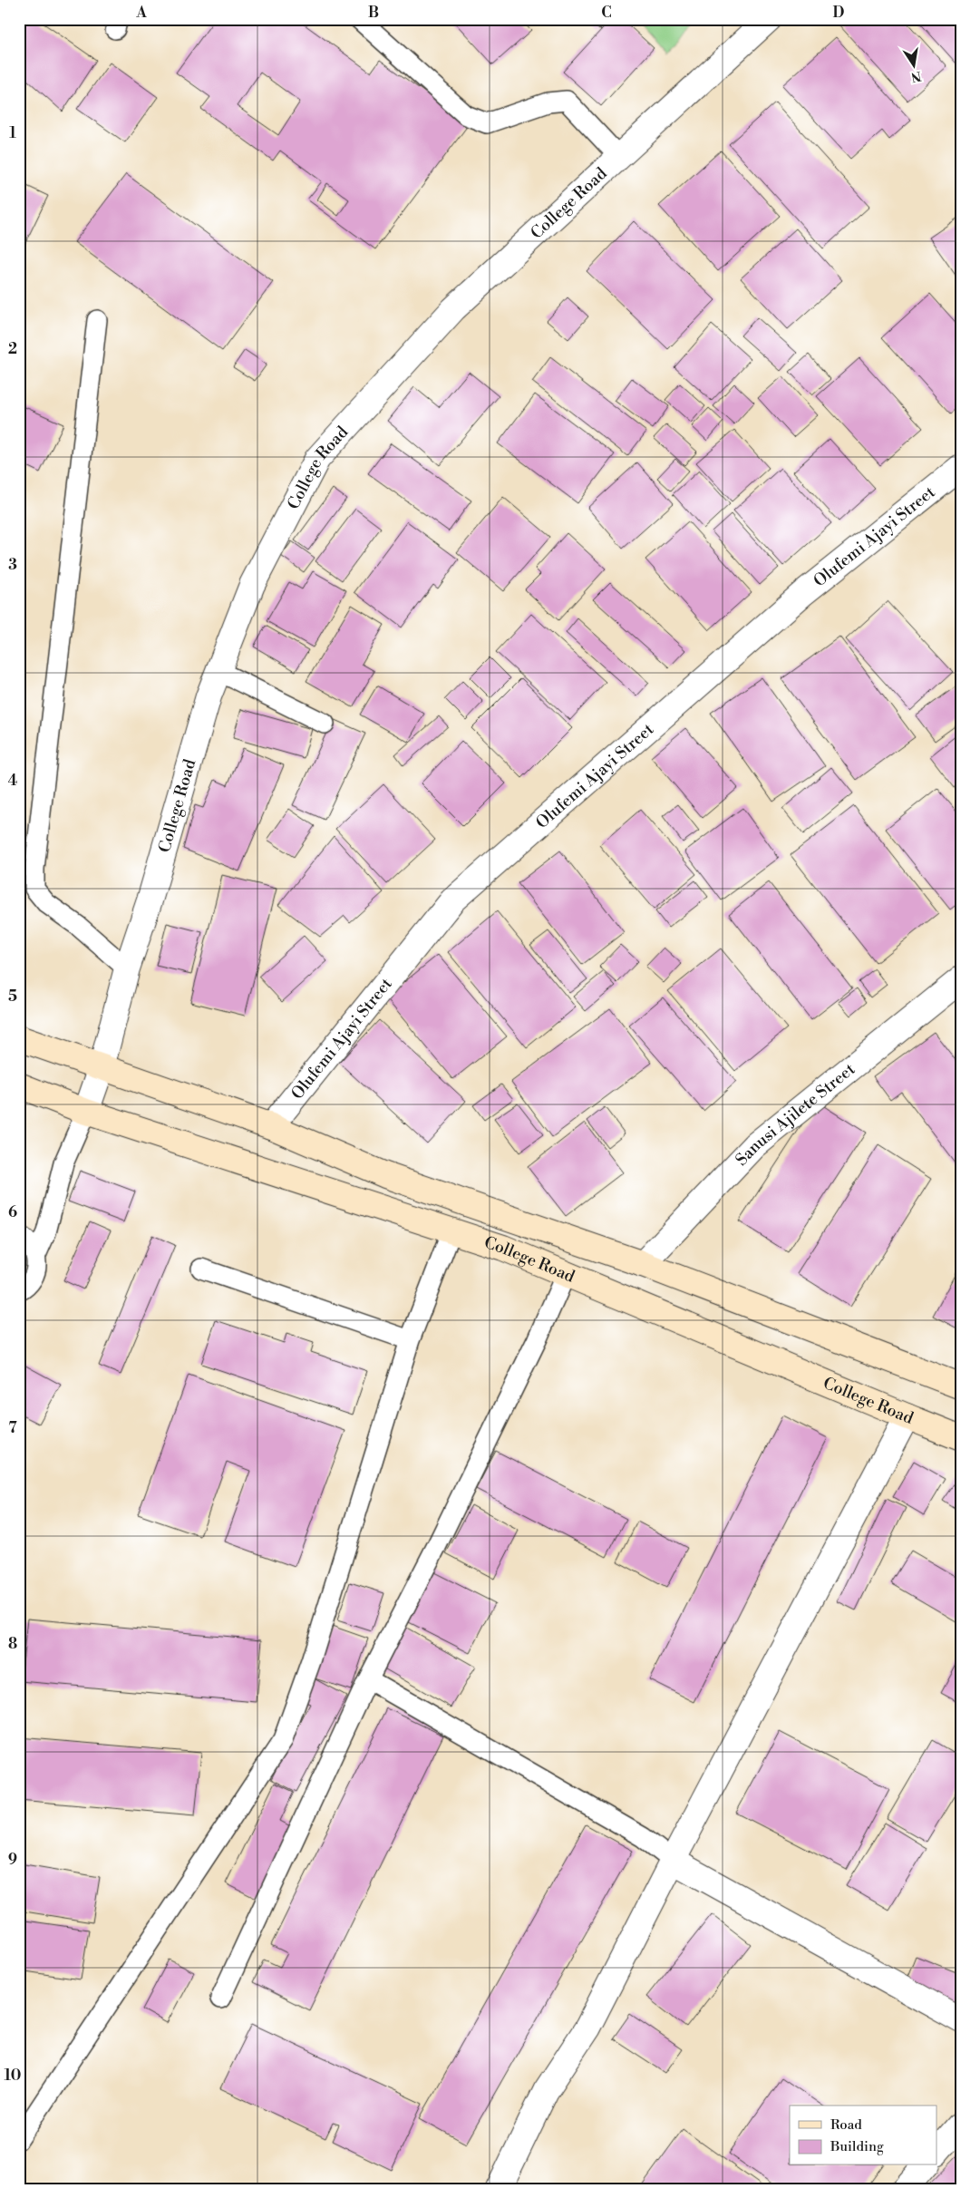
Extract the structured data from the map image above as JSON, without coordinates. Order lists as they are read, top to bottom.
{
  "streets": {
    "main road": ["College Road"],
    "street": ["Olufemi Ajayi Street", "Sanusi Ajilete Street"]
  },
  "crossings": [
    ["College Road", "Olufemi Ajayi Street"],
    ["College Road", "Sanusi Ajilete Street"]
  ],
  "legend": ["Road", "Building"],
  "north": "bottom",
  "grid": {
    "columns": [
      "A",
      "B",
      "C",
      "D"
    ],
    "rows": [
      "1",
      "2",
      "3",
      "4",
      "5",
      "6",
      "7",
      "8",
      "9",
      "10"
    ]
  }
}
